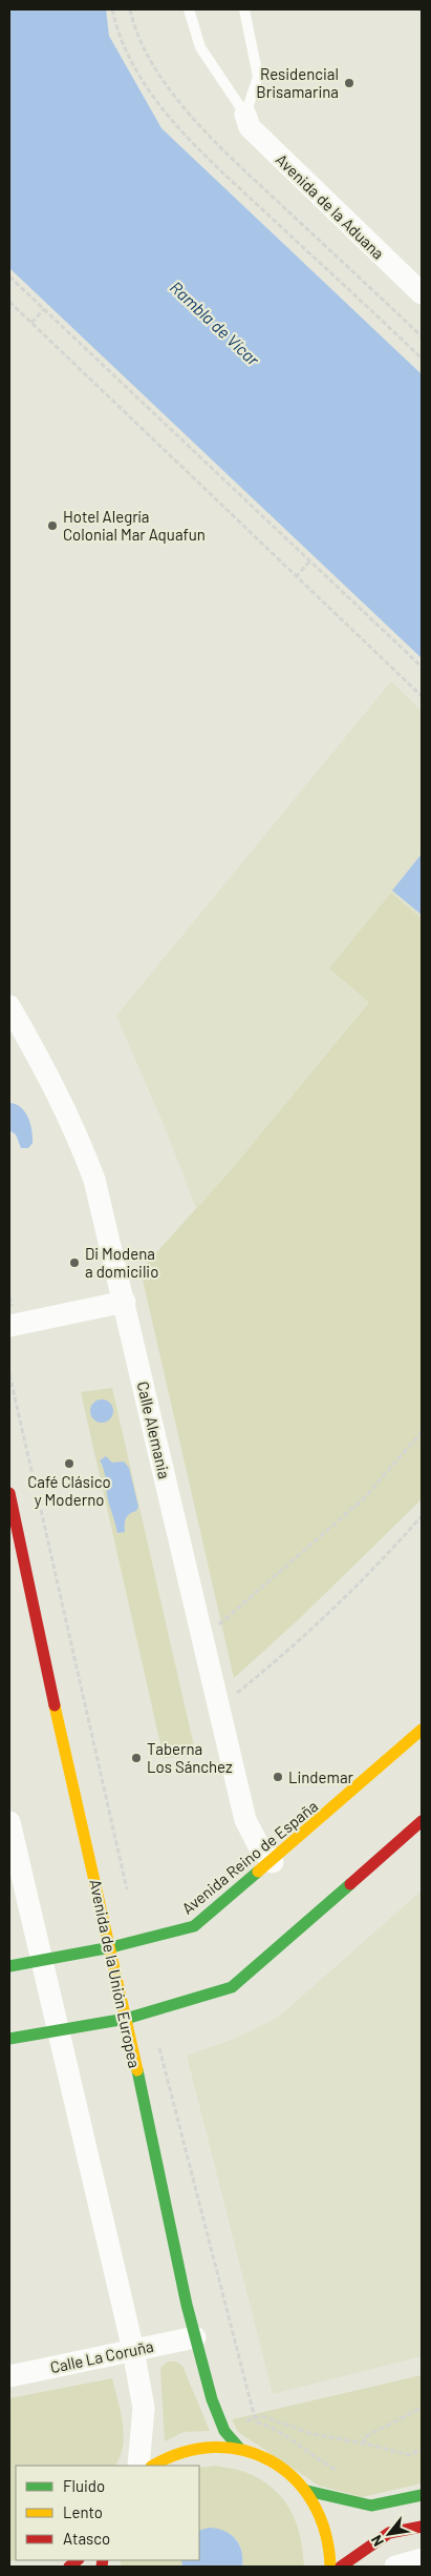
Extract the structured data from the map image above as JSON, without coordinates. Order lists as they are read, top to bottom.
{
  "streets": {
    "street": [
      "Avenida de la Aduana",
      "Calle Alemania",
      "Avenida Reino de España",
      "Avenida de la Unión Europea",
      "Calle La Coruña"
    ]
  },
  "crossings": [
    ["Calle Alemania", "Avenida Reino de España"],
    ["Avenida Reino de España", "Avenida de la Unión Europea"],
    ["Avenida de la Unión Europea", "Calle La Coruña"]
  ],
  "water": ["Rambla de Vícar"],
  "places": [
    "Residencial Brisamarina",
    "Hotel Alegría Colonial Mar Aquafun",
    "Di Modena a domicilio",
    "Café Clásico y Moderno",
    "Taberna Los Sánchez",
    "Lindemar"
  ],
  "legend": ["Fluido", "Lento", "Atasco"],
  "north": "bottom left"
}
